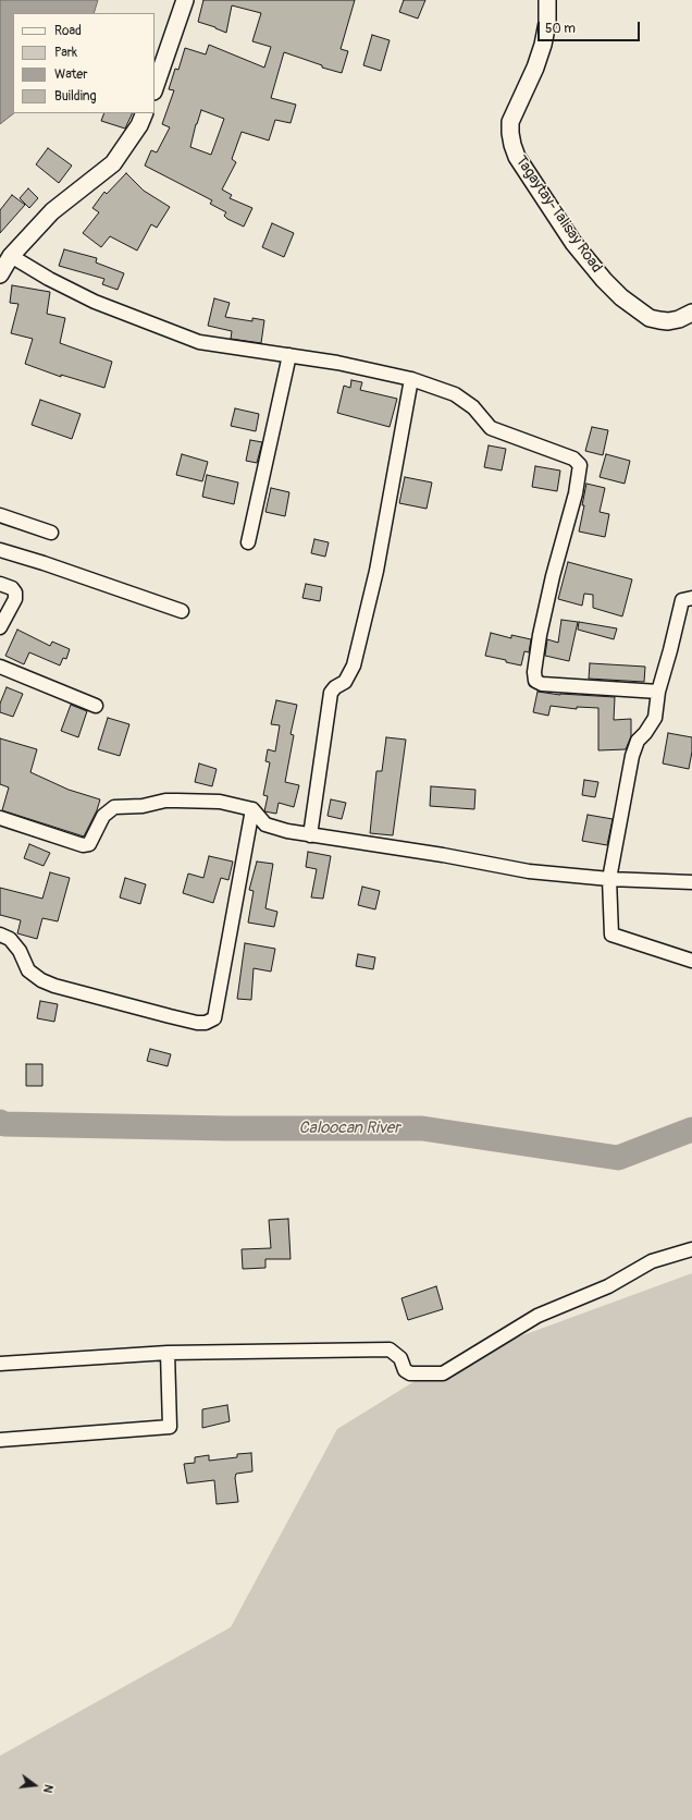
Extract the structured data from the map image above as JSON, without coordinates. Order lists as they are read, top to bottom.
{
  "streets": {
    "main road": ["Tagaytay-Talisay Road"]
  },
  "water": ["Caloocan River"],
  "legend": [
    "Road",
    "Park",
    "Water",
    "Building"
  ],
  "scale_bar": "50 m",
  "north": "right"
}
